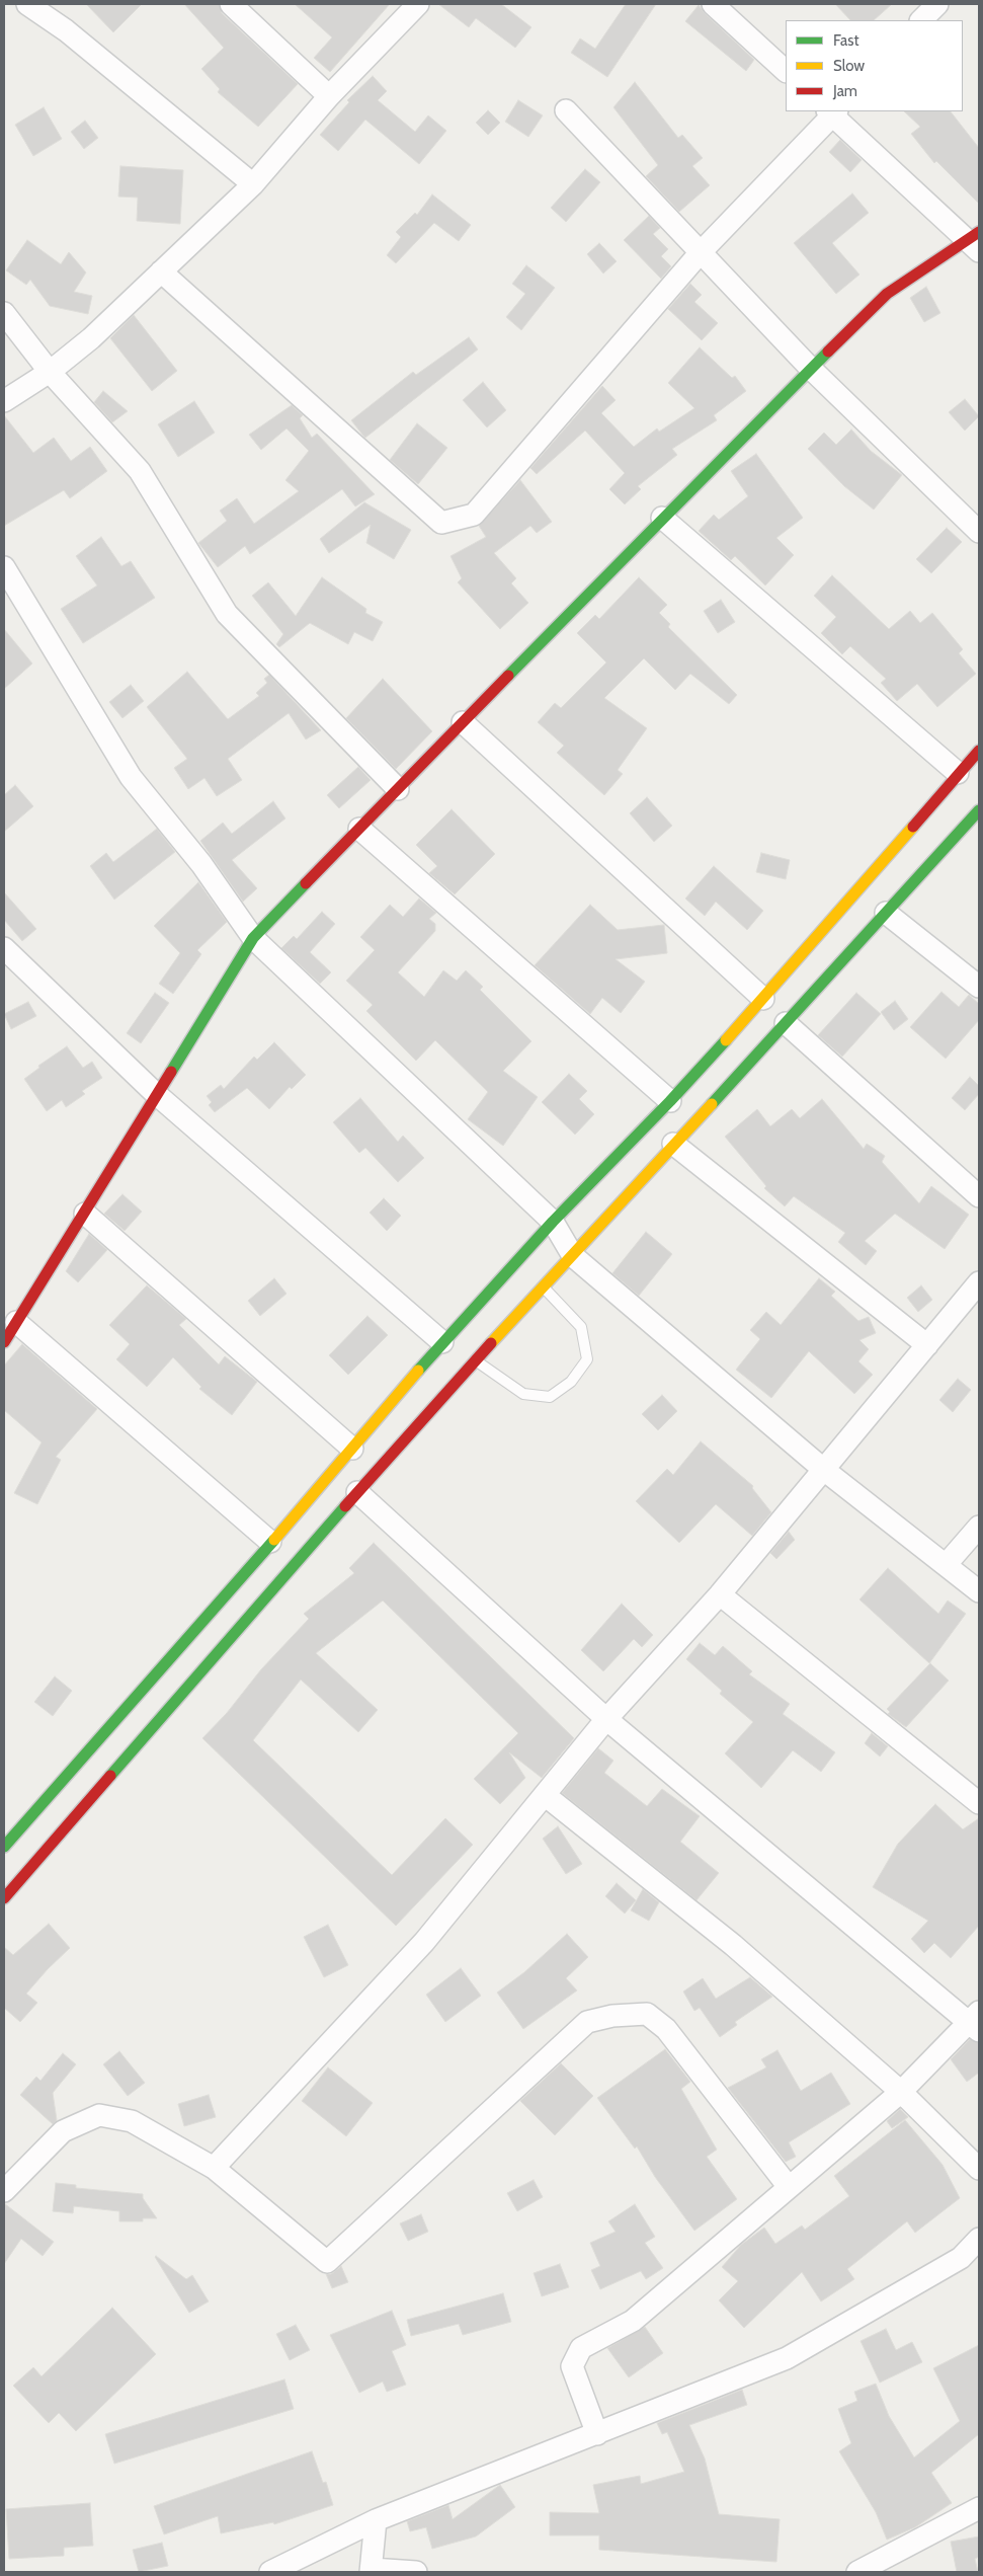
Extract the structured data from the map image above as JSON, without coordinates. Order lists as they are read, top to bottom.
{
  "legend": ["Fast", "Slow", "Jam"]
}
